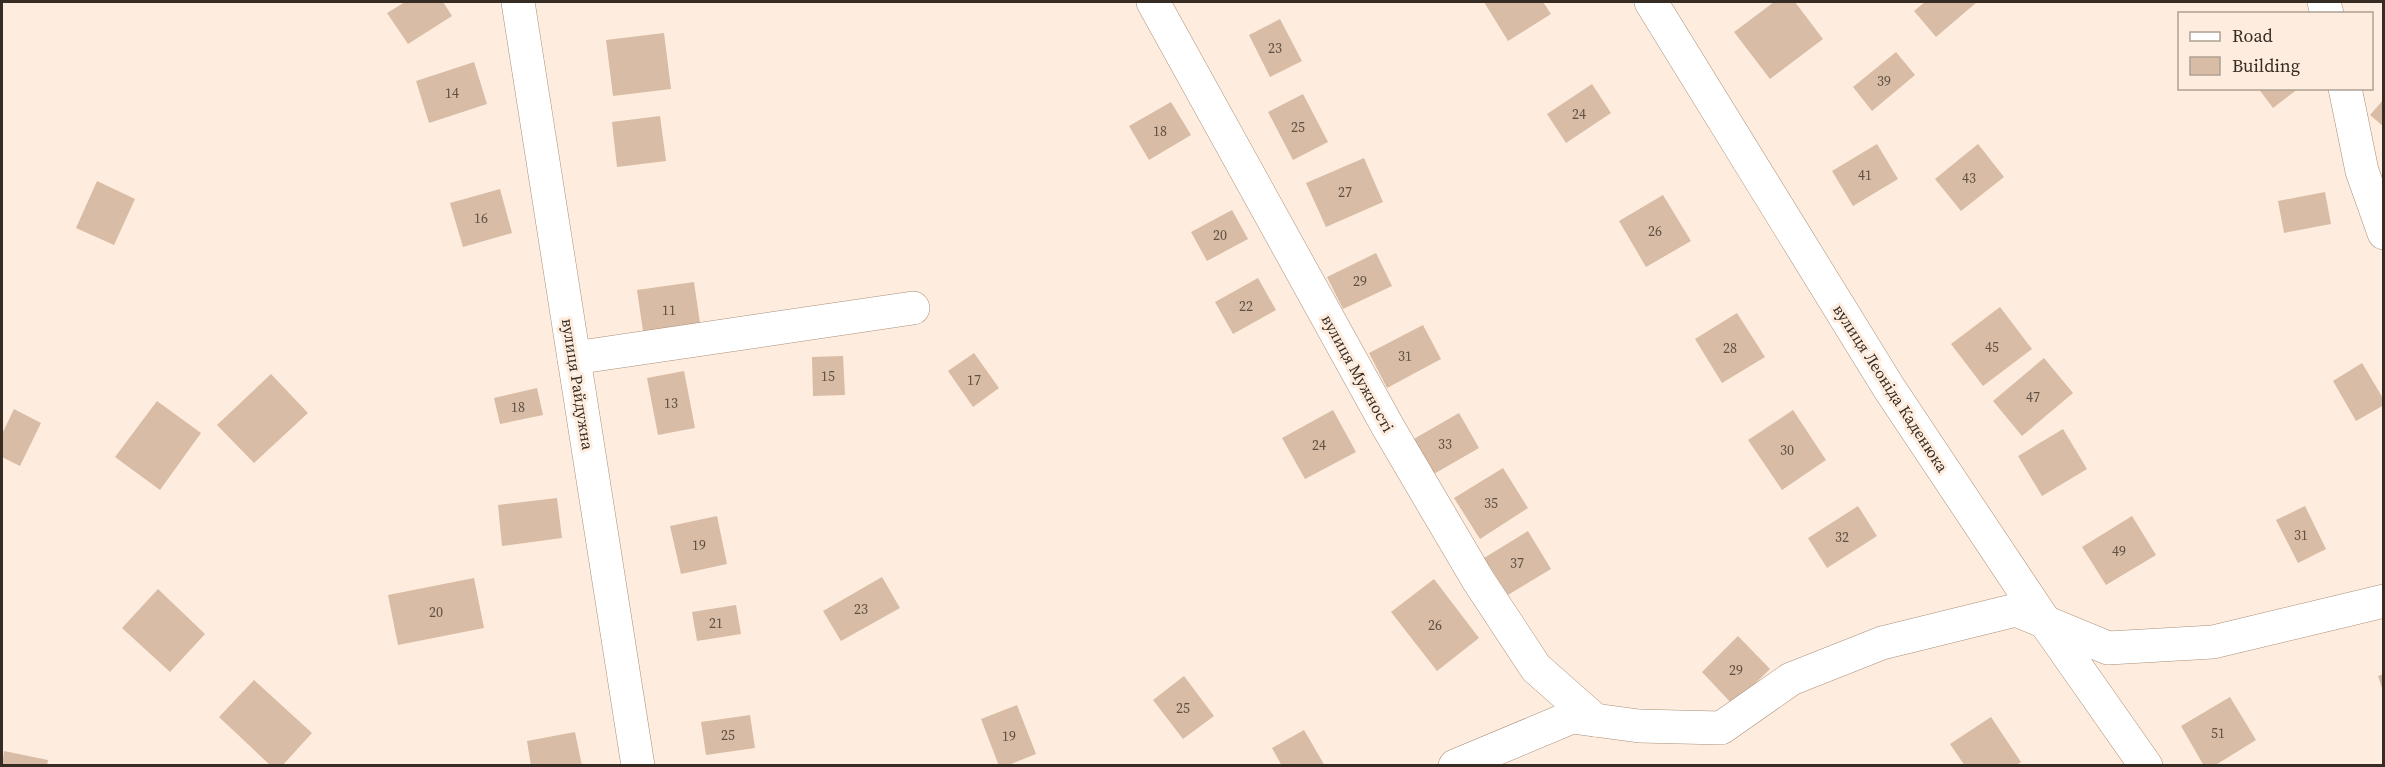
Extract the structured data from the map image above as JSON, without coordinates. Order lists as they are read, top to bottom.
{
  "streets": {
    "street": ["вулиця Мужності", "вулиця Райдужна", "вулиця Леоніда Каденюка"]
  },
  "house_numbers": [
    "23",
    "39",
    "14",
    "24",
    "25",
    "18",
    "41",
    "43",
    "27",
    "16",
    "26",
    "20",
    "29",
    "22",
    "11",
    "45",
    "28",
    "31",
    "15",
    "17",
    "47",
    "13",
    "18",
    "33",
    "24",
    "30",
    "35",
    "31",
    "32",
    "19",
    "49",
    "37",
    "23",
    "20",
    "21",
    "26",
    "29",
    "25",
    "51",
    "25",
    "19"
  ],
  "legend": ["Road", "Building"]
}
